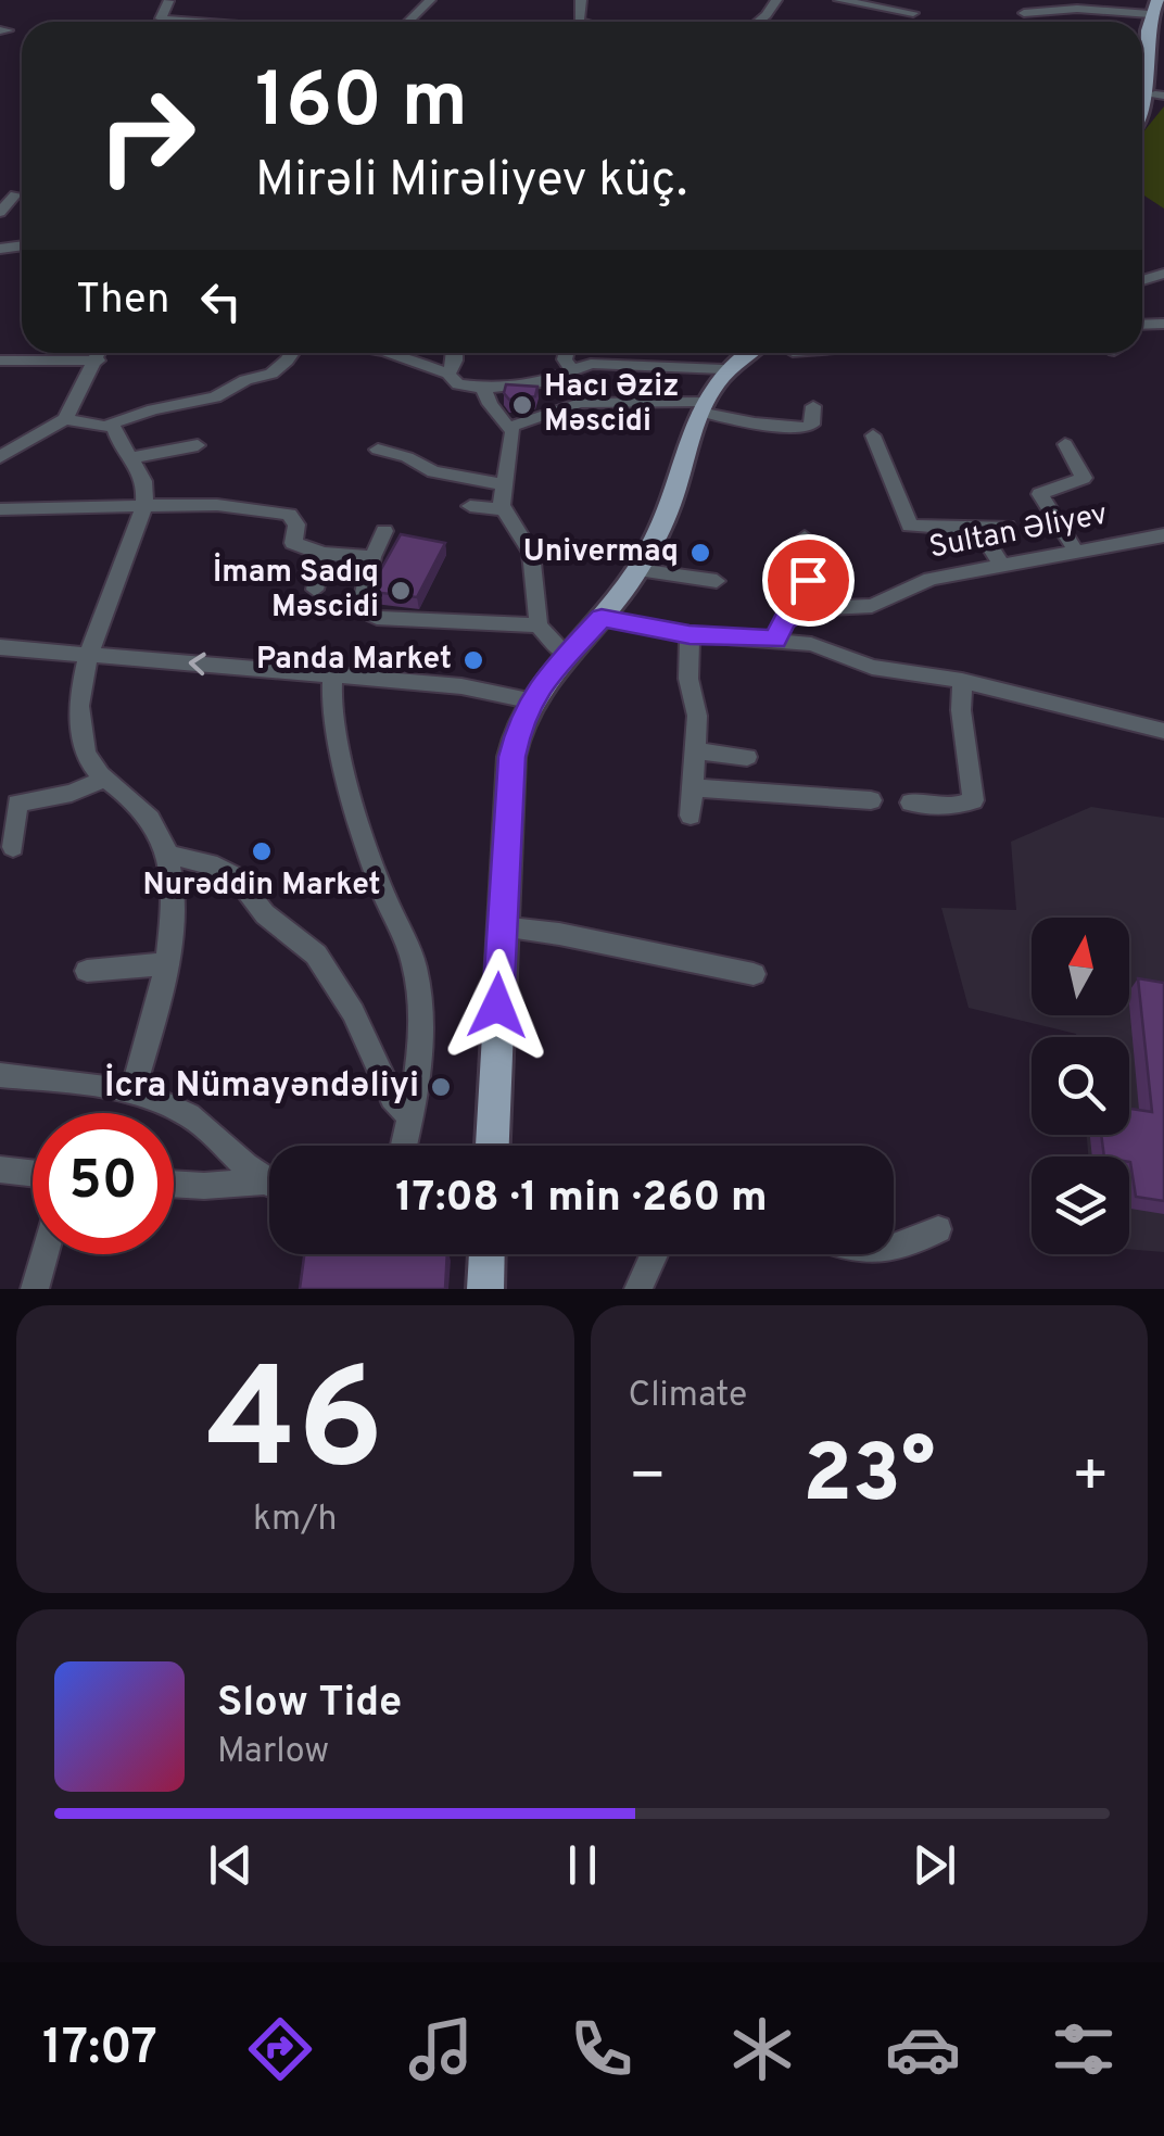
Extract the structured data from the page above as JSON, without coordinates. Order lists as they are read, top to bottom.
{
  "streets": {
    "street": ["Sultan Əliyev"]
  },
  "places": [
    "Hacı Əziz Məscidi",
    "Univermaq",
    "İmam Sadıq Məscidi",
    "Panda Market",
    "Nurəddin Market",
    "İcra Nümayəndəliyi"
  ],
  "north": "top",
  "page": {
    "turn": ["160 m", "Mirəli Mirəliyev küç."],
    "then": "Then",
    "limit": "50",
    "trip": "17:08 · 1 min · 260 m",
    "tile": [
      ["46", "km/h"],
      "Climate"
    ],
    "heat": ["−", "23°", "+"],
    "song": ["Slow Tide", "Marlow"],
    "tabs": "17:07"
  }
}
